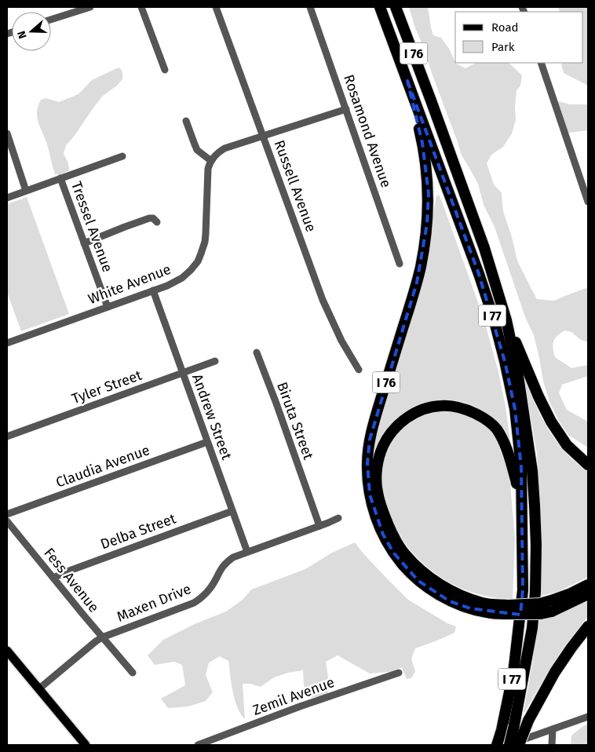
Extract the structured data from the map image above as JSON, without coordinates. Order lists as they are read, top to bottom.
{
  "streets": {
    "highway": ["I 76", "I 77"],
    "street": [
      "Rosamond Avenue",
      "Russell Avenue",
      "Tressel Avenue",
      "White Avenue",
      "Tyler Street",
      "Andrew Street",
      "Biruta Street",
      "Claudia Avenue",
      "Delba Street",
      "Fess Avenue",
      "Maxen Drive",
      "Zemil Avenue"
    ]
  },
  "crossings": [
    ["I 76", "I 77"],
    ["Tressel Avenue", "White Avenue"],
    ["White Avenue", "Andrew Street"],
    ["Tyler Street", "Andrew Street"],
    ["Andrew Street", "Claudia Avenue"],
    ["Andrew Street", "Delba Street"],
    ["Andrew Street", "Maxen Drive"],
    ["Biruta Street", "Maxen Drive"],
    ["Delba Street", "Fess Avenue"],
    ["Fess Avenue", "Maxen Drive"]
  ],
  "legend": ["Road", "Park"],
  "north": "left"
}
